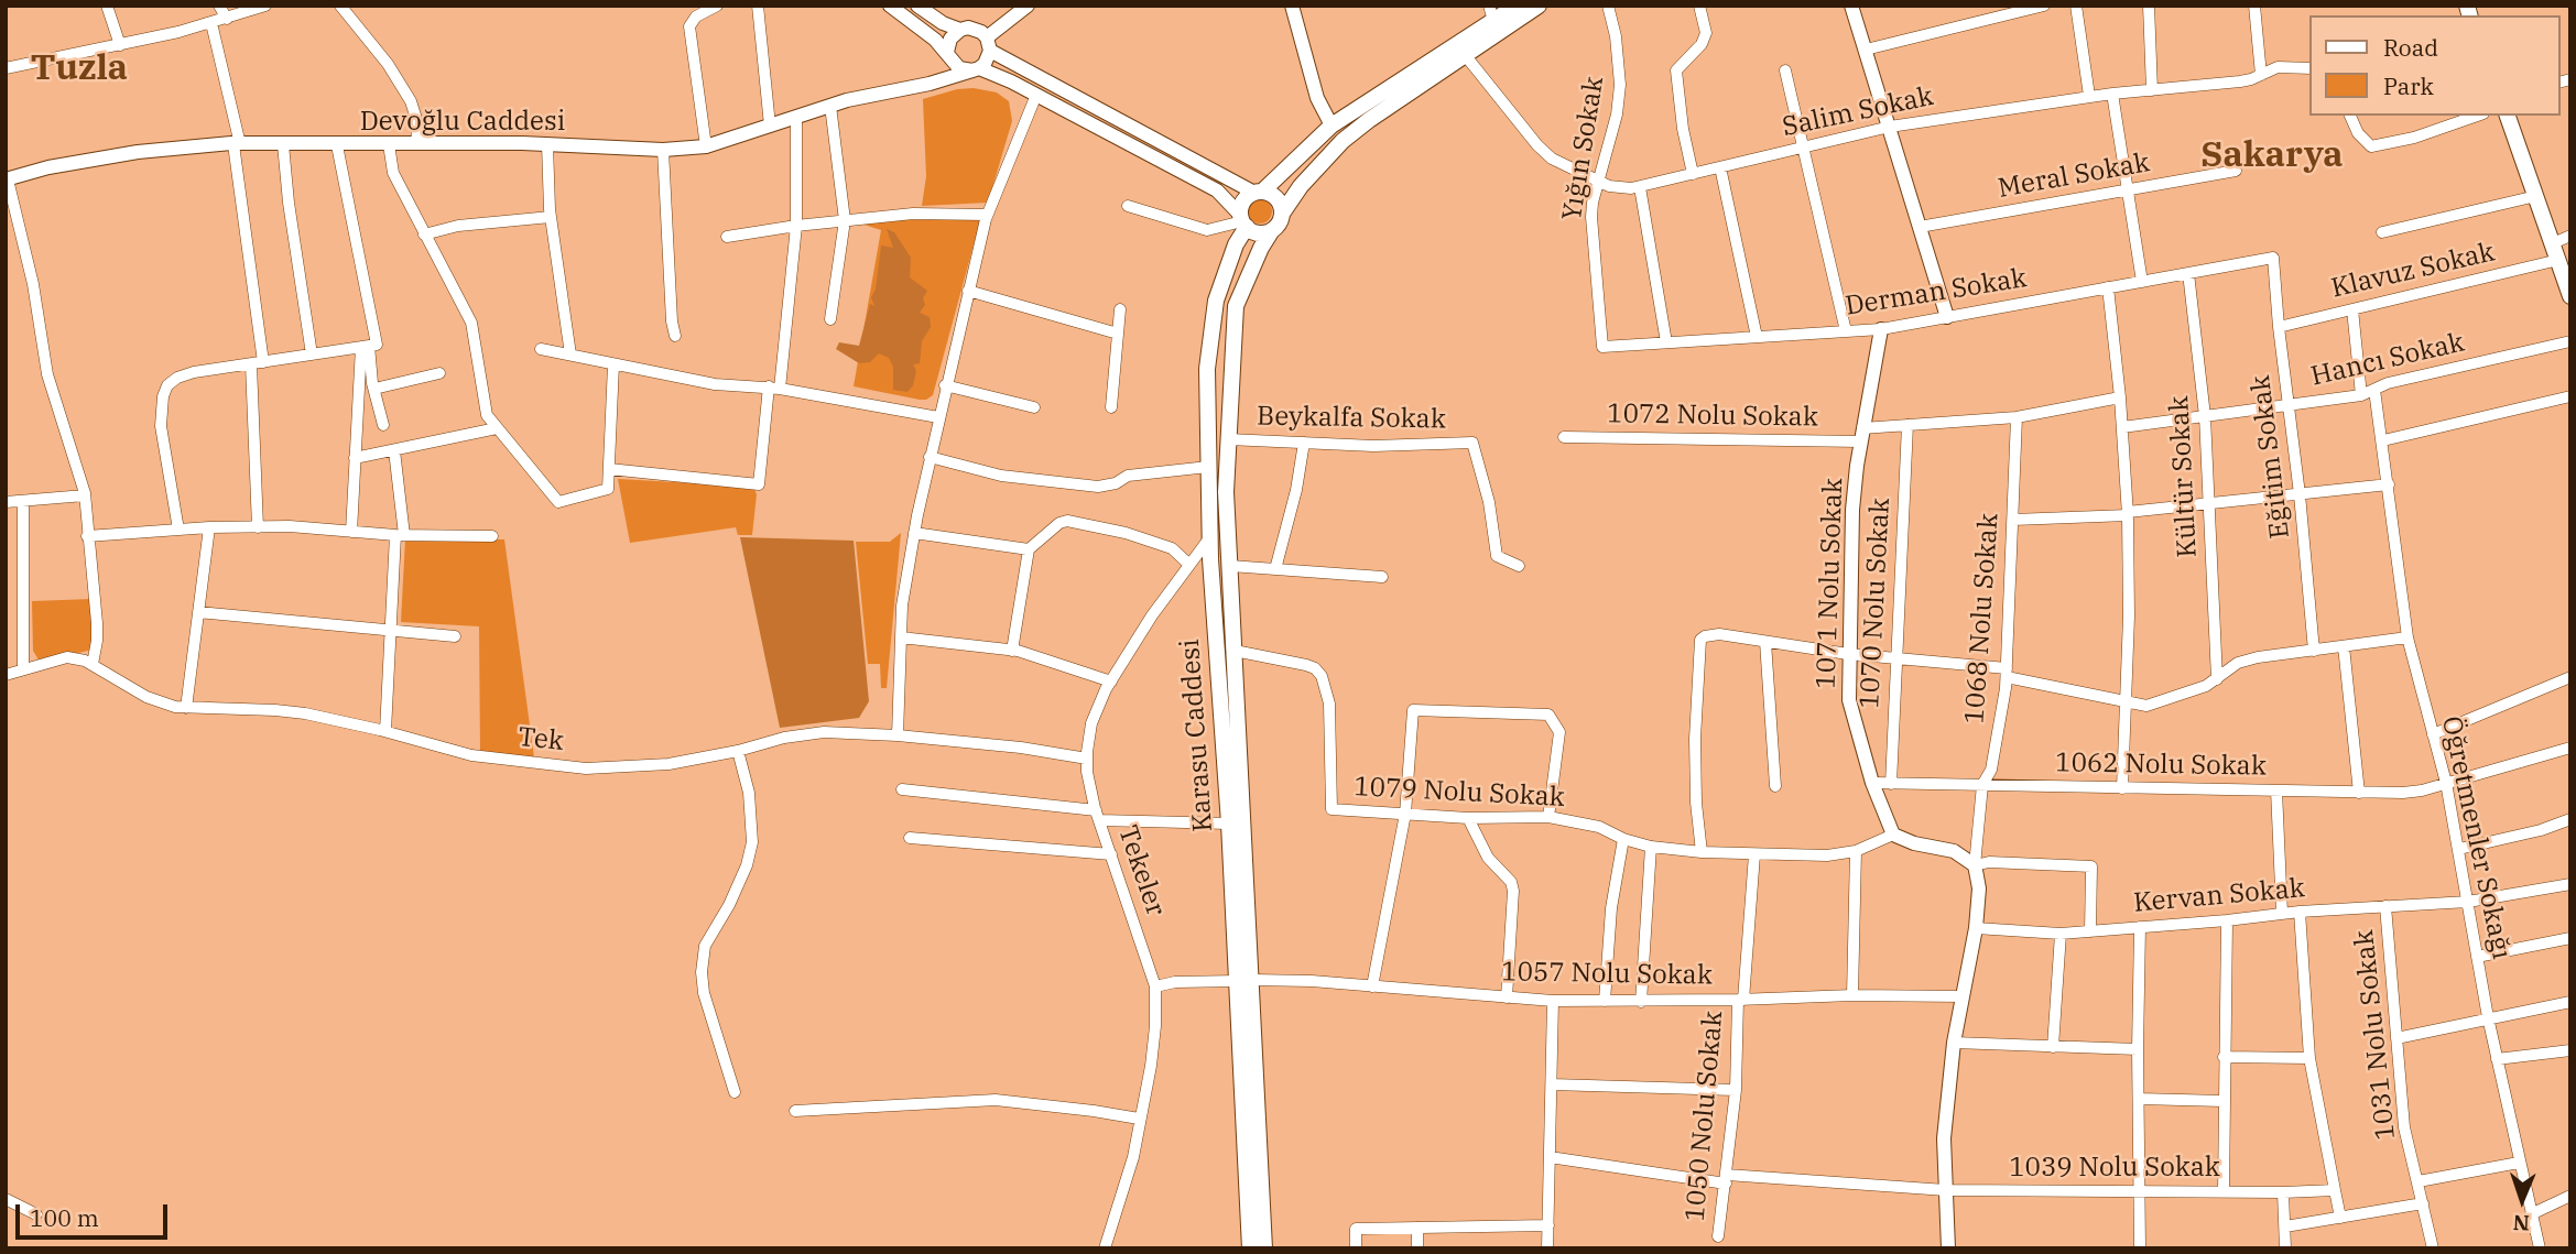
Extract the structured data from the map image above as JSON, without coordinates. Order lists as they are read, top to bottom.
{
  "streets": {
    "main road": ["Karasu Caddesi"],
    "street": [
      "Salim Sokak",
      "Devoğlu Caddesi",
      "Yığın Sokak",
      "Meral Sokak",
      "Klavuz Sokak",
      "Derman Sokak",
      "Hancı Sokak",
      "1072 Nolu Sokak",
      "Beykalfa Sokak",
      "Eğitim Sokak",
      "Kültür Sokak",
      "1071 Nolu Sokak",
      "1070 Nolu Sokak",
      "1068 Nolu Sokak",
      "Tek",
      "1062 Nolu Sokak",
      "1079 Nolu Sokak",
      "Öğretmenler Sokağı",
      "Tekeler",
      "Kervan Sokak",
      "1057 Nolu Sokak",
      "1031 Nolu Sokak",
      "1050 Nolu Sokak",
      "1039 Nolu Sokak"
    ]
  },
  "crossings": [
    ["Salim Sokak", "Yığın Sokak"],
    ["Yığın Sokak", "Derman Sokak"],
    ["Klavuz Sokak", "Eğitim Sokak"],
    ["Derman Sokak", "Eğitim Sokak"],
    ["Derman Sokak", "Kültür Sokak"],
    ["Derman Sokak", "1071 Nolu Sokak"],
    ["Hancı Sokak", "Eğitim Sokak"],
    ["Hancı Sokak", "Kültür Sokak"],
    ["Hancı Sokak", "Öğretmenler Sokağı"],
    ["1072 Nolu Sokak", "1071 Nolu Sokak"],
    ["1072 Nolu Sokak", "1070 Nolu Sokak"],
    ["1072 Nolu Sokak", "1068 Nolu Sokak"],
    ["Beykalfa Sokak", "Karasu Caddesi"],
    ["1071 Nolu Sokak", "1062 Nolu Sokak"],
    ["1070 Nolu Sokak", "1062 Nolu Sokak"],
    ["1068 Nolu Sokak", "1062 Nolu Sokak"],
    ["Karasu Caddesi", "1079 Nolu Sokak"],
    ["Karasu Caddesi", "Tekeler"],
    ["Karasu Caddesi", "1057 Nolu Sokak"],
    ["Tek", "Tekeler"],
    ["1062 Nolu Sokak", "Öğretmenler Sokağı"],
    ["1079 Nolu Sokak", "1050 Nolu Sokak"],
    ["Öğretmenler Sokağı", "Kervan Sokak"],
    ["Tekeler", "1057 Nolu Sokak"],
    ["Kervan Sokak", "1031 Nolu Sokak"],
    ["1057 Nolu Sokak", "1050 Nolu Sokak"],
    ["1050 Nolu Sokak", "1039 Nolu Sokak"]
  ],
  "districts": ["Tuzla", "Sakarya"],
  "legend": ["Road", "Park"],
  "scale_bar": "100 m",
  "north": "bottom"
}
